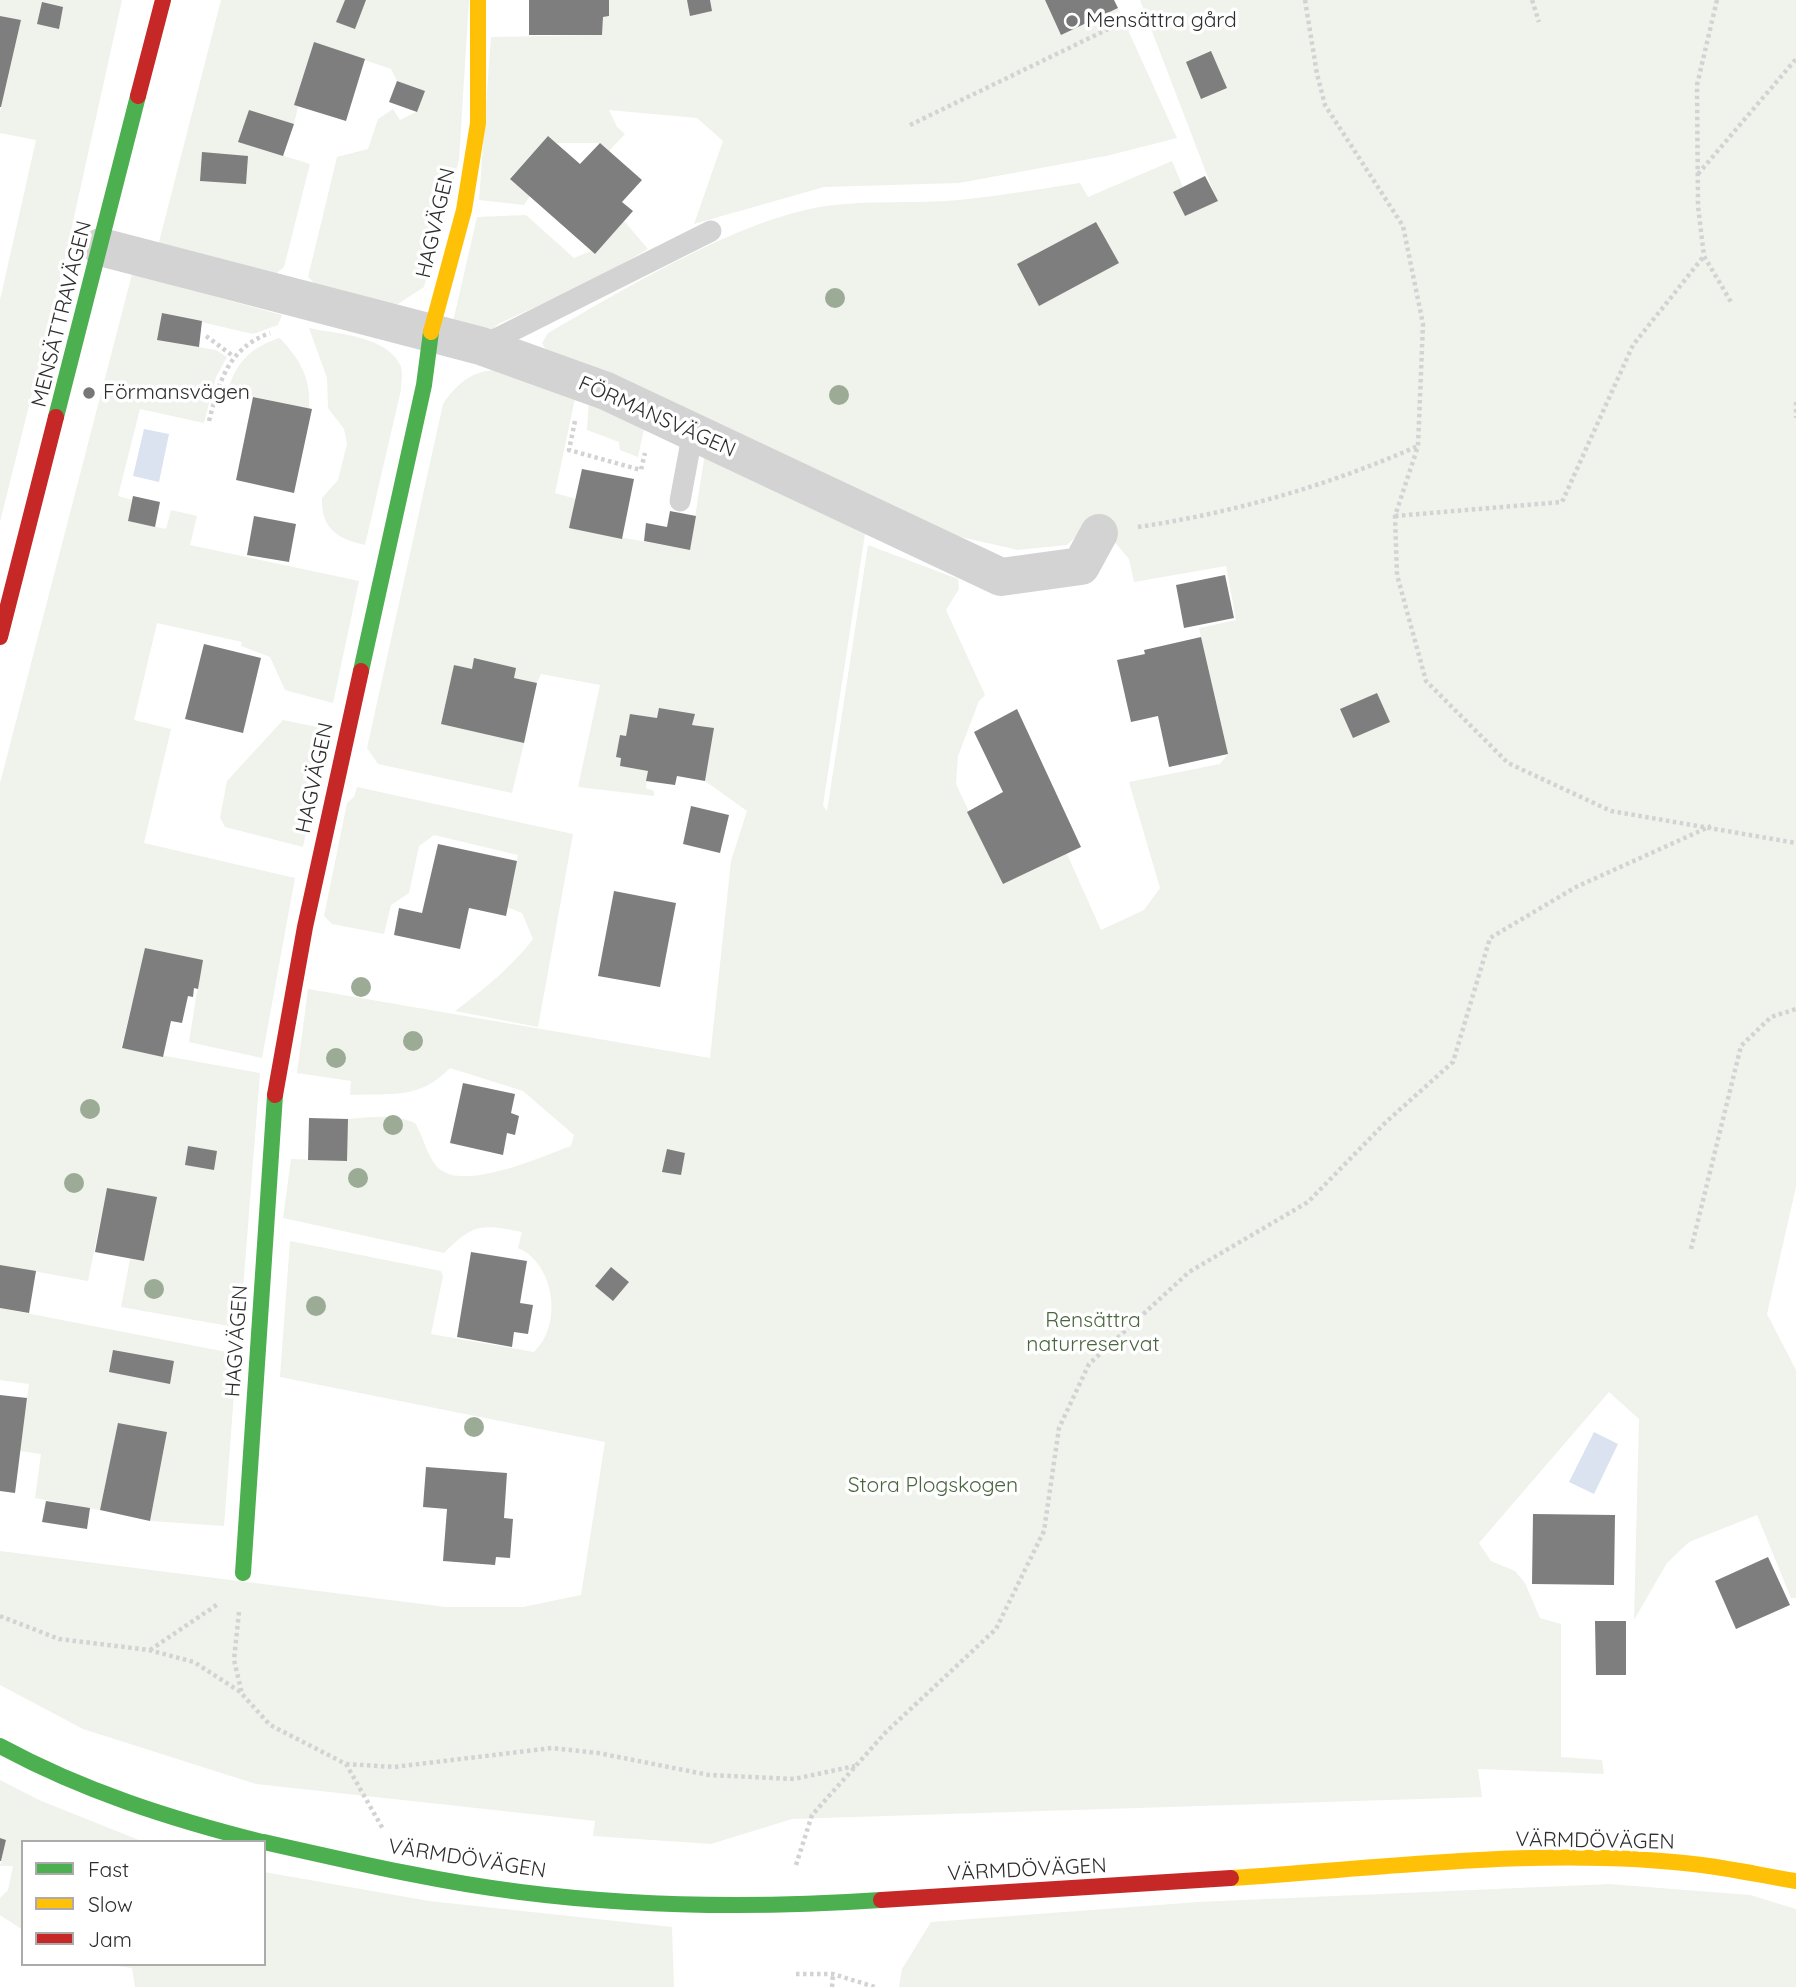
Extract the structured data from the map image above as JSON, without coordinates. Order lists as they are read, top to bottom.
{
  "streets": {
    "street": [
      "HAGVÄGEN",
      "MENSÄTTRAVÄGEN",
      "FÖRMANSVÄGEN",
      "VÄRMDÖVÄGEN"
    ]
  },
  "crossings": [
    ["HAGVÄGEN", "FÖRMANSVÄGEN"],
    ["MENSÄTTRAVÄGEN", "FÖRMANSVÄGEN"]
  ],
  "parks": ["Rensättra naturreservat", "Stora Plogskogen"],
  "places": ["Mensättra gård", "Förmansvägen"],
  "legend": ["Fast", "Slow", "Jam"]
}
